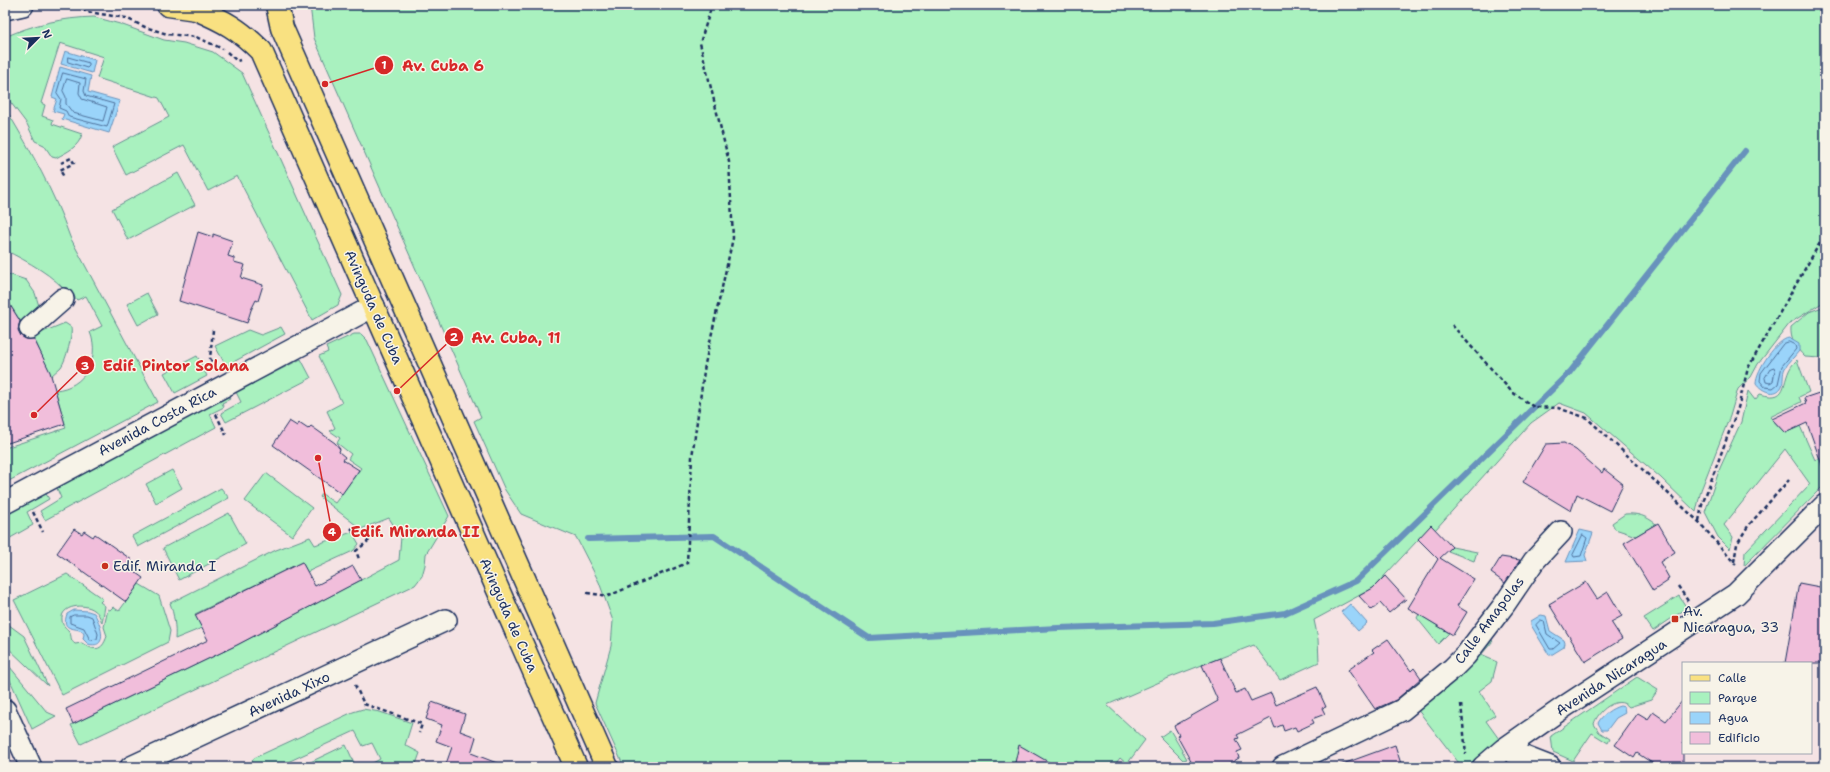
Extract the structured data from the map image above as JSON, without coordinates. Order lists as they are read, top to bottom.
{
  "streets": {
    "main road": ["Avinguda de Cuba"],
    "street": [
      "Avenida Costa Rica",
      "Calle Amapolas",
      "Avenida Nicaragua",
      "Avenida Xixo"
    ]
  },
  "crossings": [
    ["Avinguda de Cuba", "Avenida Costa Rica"]
  ],
  "places": {
    "other": [
      "Av. Cuba 6",
      "Av. Cuba, 11",
      "Edif. Pintor Solana",
      "Edif. Miranda II",
      "Edif. Miranda I"
    ],
    "transit": ["Av. Nicaragua, 33"]
  },
  "legend": [
    "Calle",
    "Parque",
    "Agua",
    "Edificio"
  ],
  "north": "top right"
}
